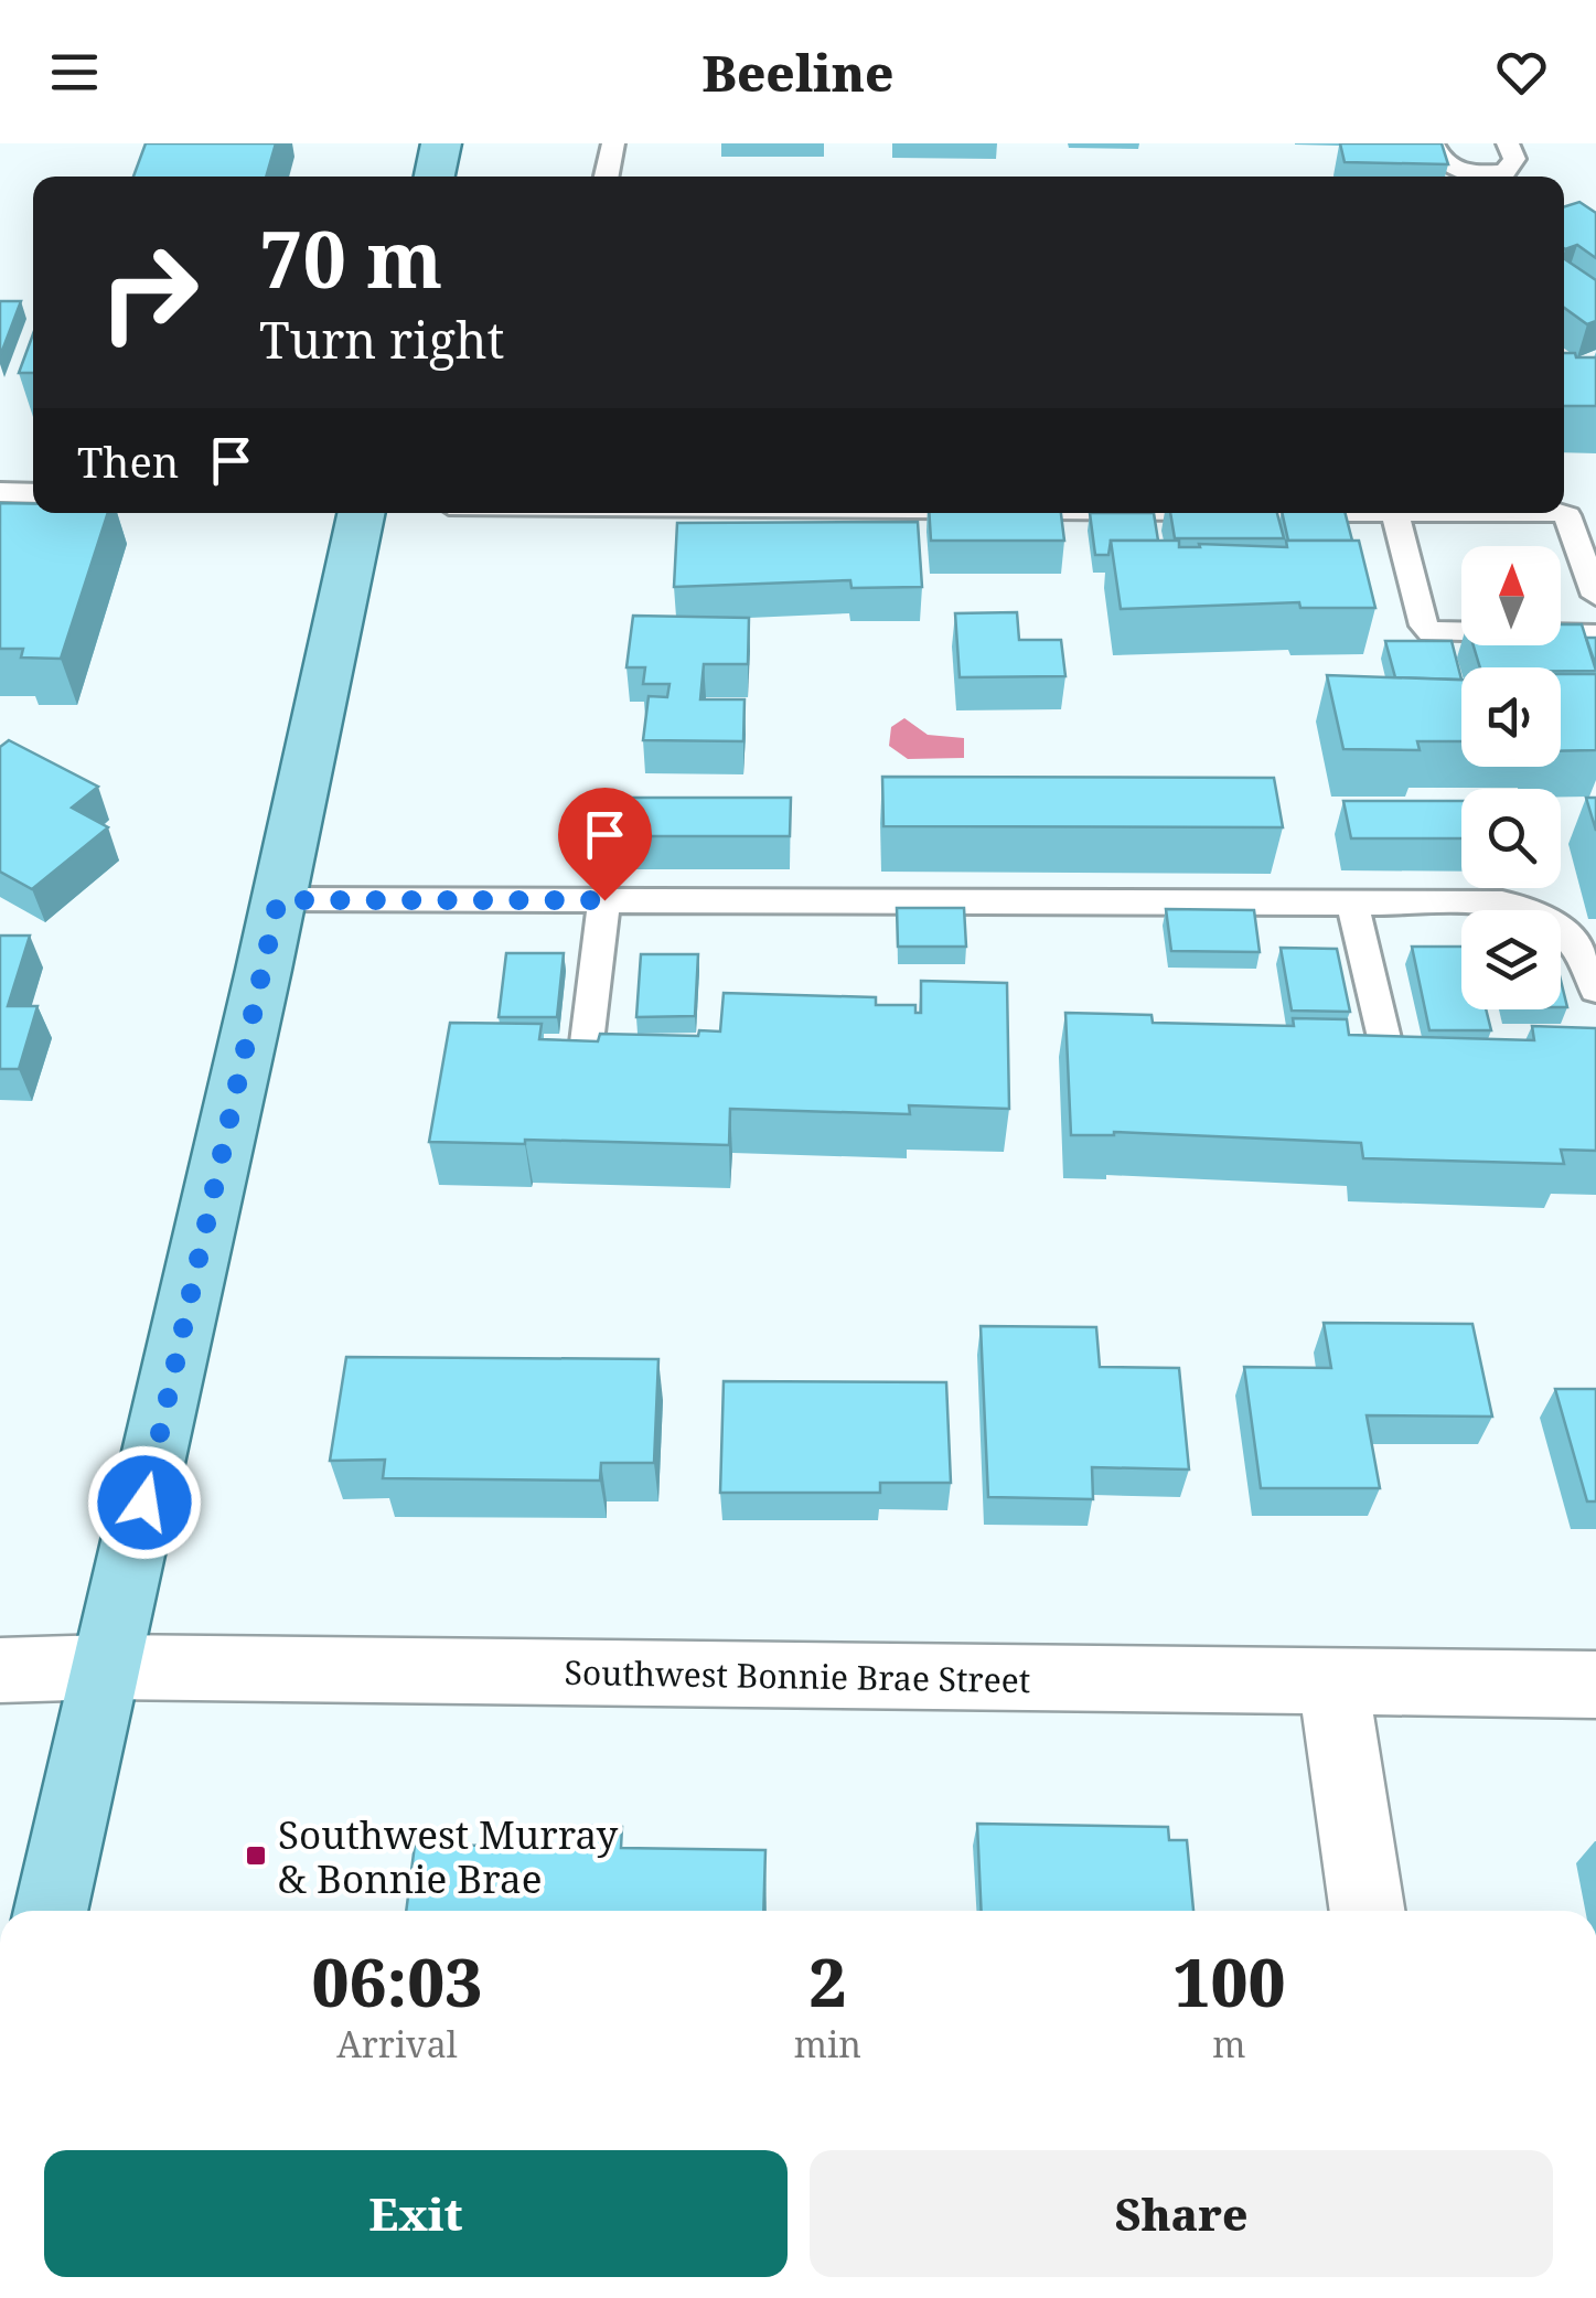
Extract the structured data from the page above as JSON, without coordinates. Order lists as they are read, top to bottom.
{
  "streets": {
    "street": ["Southwest Bonnie Brae Street"]
  },
  "places": {
    "transit": ["Southwest Murray & Bonnie Brae"]
  },
  "north": "top",
  "page": {
    "header": "Beeline",
    "turn": ["70 m", "Turn right"],
    "then": "Then",
    "eta": [
      "06:03",
      "Arrival",
      "2",
      "min",
      "100",
      "m"
    ],
    "buttons": ["Exit", "Share"]
  }
}
